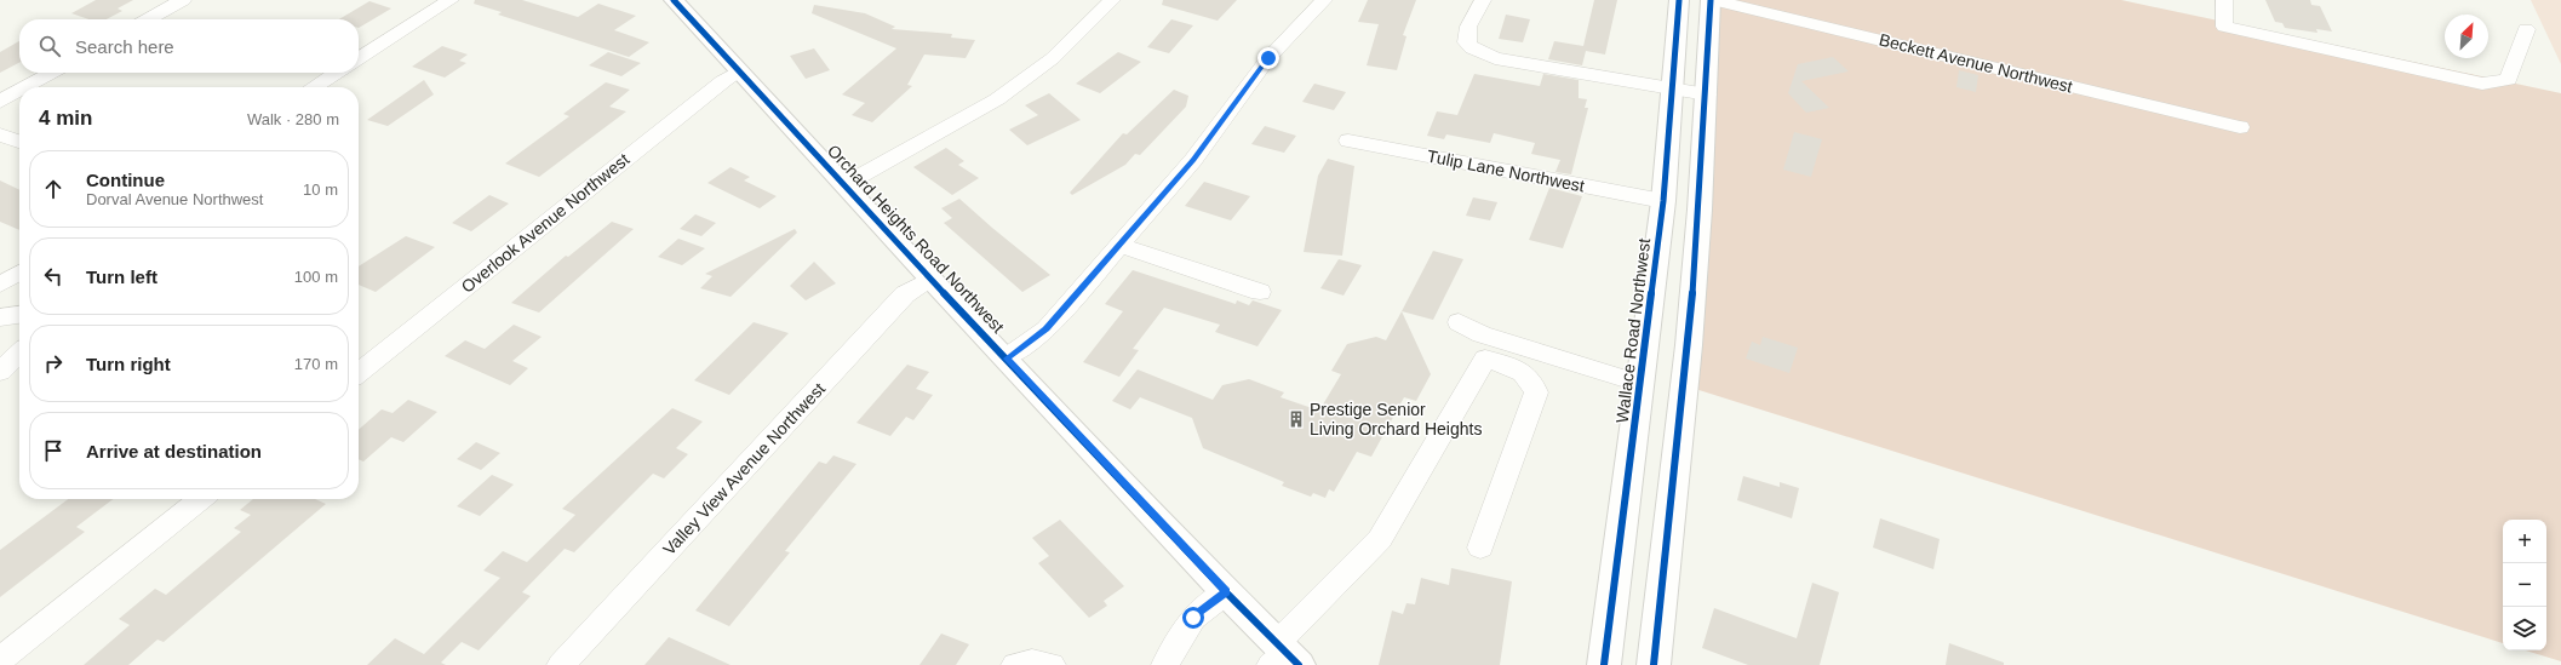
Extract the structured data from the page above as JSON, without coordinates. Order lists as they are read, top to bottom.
{
  "streets": {
    "main road": ["Orchard Heights Road Northwest", "Wallace Road Northwest"],
    "street": [
      "Beckett Avenue Northwest",
      "Tulip Lane Northwest",
      "Overlook Avenue Northwest",
      "Valley View Avenue Northwest"
    ]
  },
  "crossings": [
    ["Tulip Lane Northwest", "Wallace Road Northwest"],
    ["Overlook Avenue Northwest", "Orchard Heights Road Northwest"],
    ["Orchard Heights Road Northwest", "Valley View Avenue Northwest"]
  ],
  "places": {
    "building": ["Prestige Senior Living Orchard Heights"]
  },
  "north": "top right",
  "page": {
    "search": "Search here",
    "heading": ["4 min", "Walk · 280 m"],
    "list": [
      ["Continue", "Dorval Avenue Northwest", "10 m"],
      ["Turn left", "100 m"],
      ["Turn right", "170 m"],
      "Arrive at destination"
    ],
    "map_buttons": ["+", "−"]
  }
}
